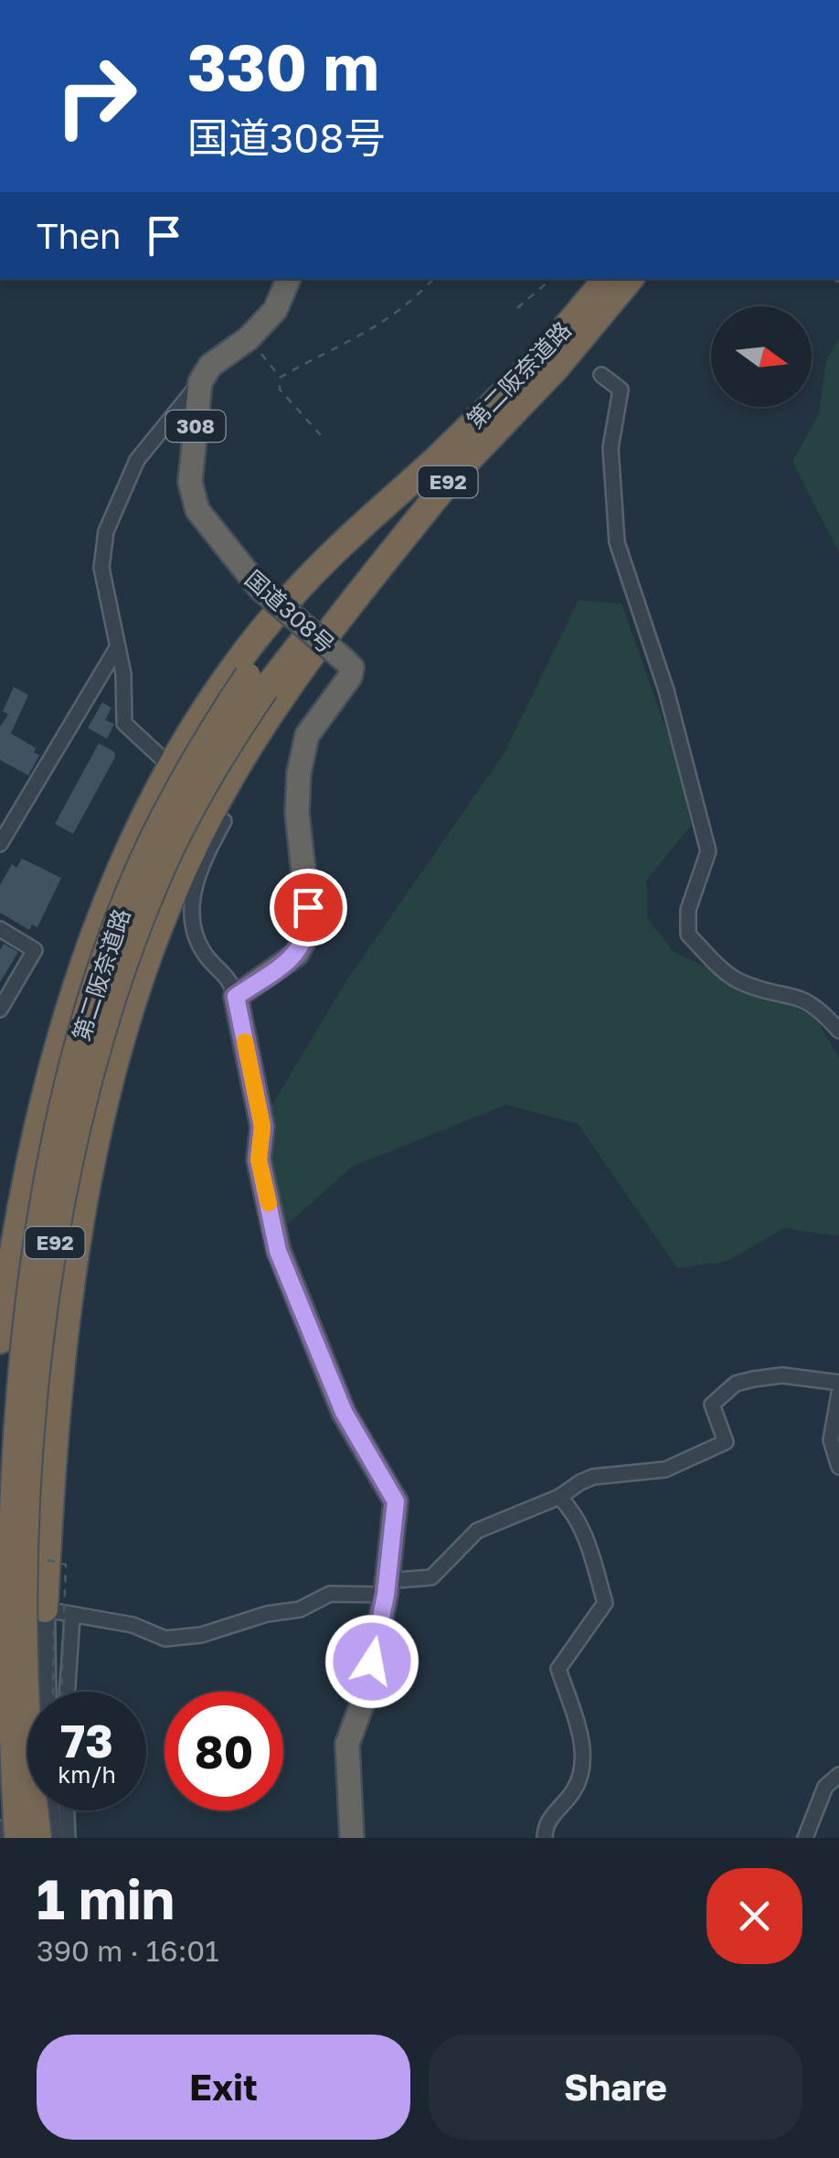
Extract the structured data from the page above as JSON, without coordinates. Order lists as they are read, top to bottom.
{
  "streets": {
    "highway": [
      "第二阪奈道路",
      "308",
      "E92",
      "国道308号"
    ]
  },
  "crossings": [
    ["308", "国道308号"]
  ],
  "north": "right",
  "page": {
    "turn": ["330 m", "国道308号"],
    "then": "Then",
    "speed": "73 km/h",
    "limit": "80",
    "heading": ["1 min", "390 m · 16:01"],
    "buttons": ["Exit", "Share"]
  }
}
